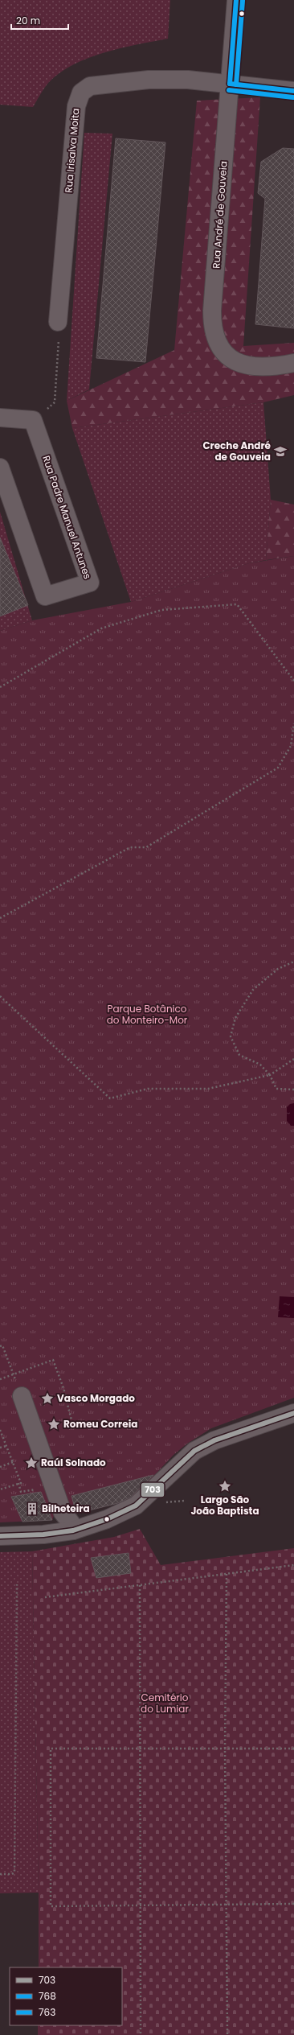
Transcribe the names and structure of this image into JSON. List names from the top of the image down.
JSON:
{
  "streets": {
    "street": ["Rua Irisalva Moita", "Rua André de Gouveia", "Rua Padre Manuel Antunes"]
  },
  "crossings": [
    ["Rua Irisalva Moita", "Rua André de Gouveia"]
  ],
  "parks": ["Parque Botânico do Monteiro-Mor", "Cemitério do Lumiar"],
  "places": {
    "school or university": ["Creche André de Gouveia"],
    "place": [
      "Vasco Morgado",
      "Romeu Correia",
      "Raúl Solnado",
      "Largo São João Baptista"
    ],
    "building": ["Bilheteira"]
  },
  "lines": ["transit line 768", "transit line 763", "transit line 703"],
  "legend": ["703", "768", "763"],
  "scale_bar": "20 m"
}
